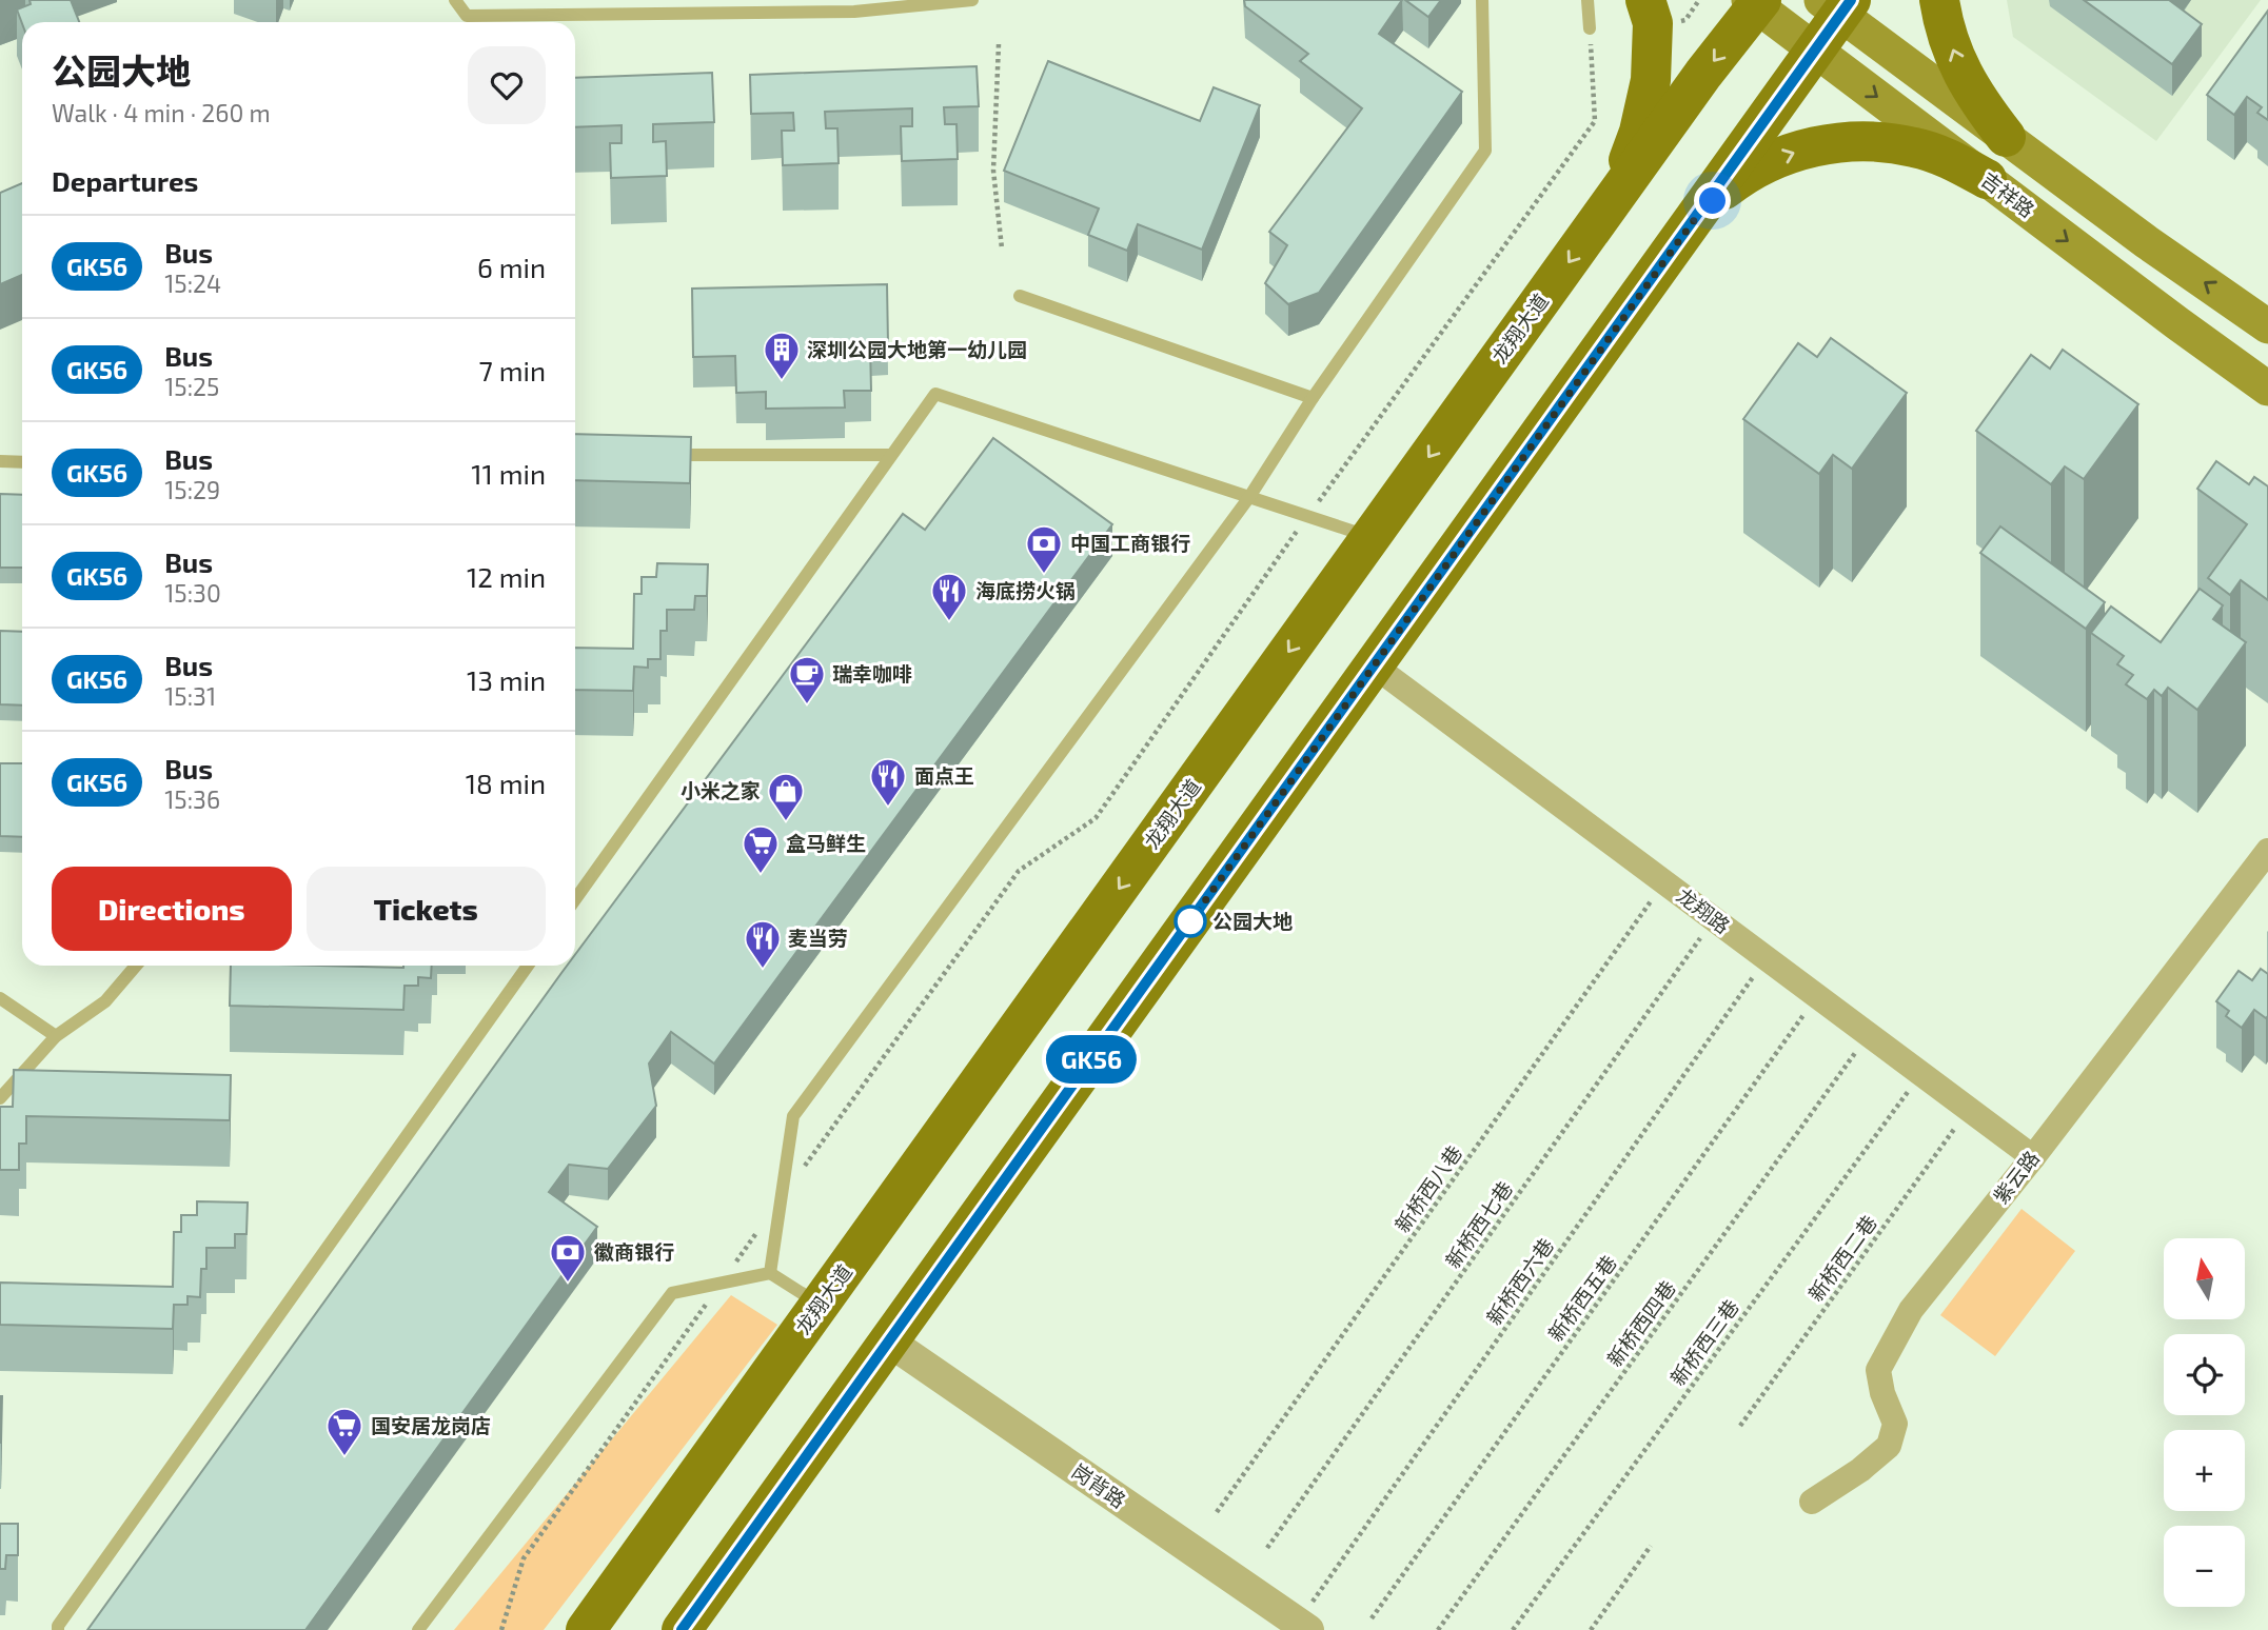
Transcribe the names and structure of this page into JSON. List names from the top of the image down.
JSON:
{
  "streets": {
    "main road": ["吉祥路", "龙翔大道"],
    "street": ["龙翔路", "紫云路", "岗背路"],
    "path": [
      "新桥西八巷",
      "新桥西七巷",
      "新桥西二巷",
      "新桥西六巷",
      "新桥西五巷",
      "新桥西四巷",
      "新桥西三巷"
    ]
  },
  "crossings": [
    ["吉祥路", "龙翔大道"],
    ["龙翔路", "紫云路"],
    ["龙翔路", "新桥西八巷"],
    ["龙翔路", "新桥西七巷"],
    ["龙翔路", "新桥西二巷"],
    ["龙翔路", "新桥西六巷"],
    ["龙翔路", "新桥西五巷"],
    ["龙翔路", "新桥西四巷"],
    ["龙翔路", "新桥西三巷"],
    ["新桥西六巷", "岗背路"]
  ],
  "places": {
    "building": ["深圳公园大地第一幼儿园"],
    "bank": ["中国工商银行", "徽商银行"],
    "restaurant": ["海底捞火锅", "面点王", "麦当劳"],
    "cafe": ["瑞幸咖啡"],
    "shop": ["小米之家"],
    "supermarket": ["盒马鲜生", "国安居龙岗店"],
    "other": ["公园大地"]
  },
  "lines": ["bus line GK56"],
  "north": "top",
  "page": {
    "on_map": "GK56",
    "heading": [
      ["公园大地", "Walk · 4 min · 260 m"],
      "Departures"
    ],
    "list": [
      {
        "mark": "GK56",
        "name": "Bus",
        "note": "15:24",
        "value": "6 min"
      },
      {
        "mark": "GK56",
        "name": "Bus",
        "note": "15:25",
        "value": "7 min"
      },
      {
        "mark": "GK56",
        "name": "Bus",
        "note": "15:29",
        "value": "11 min"
      },
      {
        "mark": "GK56",
        "name": "Bus",
        "note": "15:30",
        "value": "12 min"
      },
      {
        "mark": "GK56",
        "name": "Bus",
        "note": "15:31",
        "value": "13 min"
      },
      {
        "mark": "GK56",
        "name": "Bus",
        "note": "15:36",
        "value": "18 min"
      }
    ],
    "buttons": ["Directions", "Tickets"],
    "map_buttons": ["+", "−"]
  }
}
